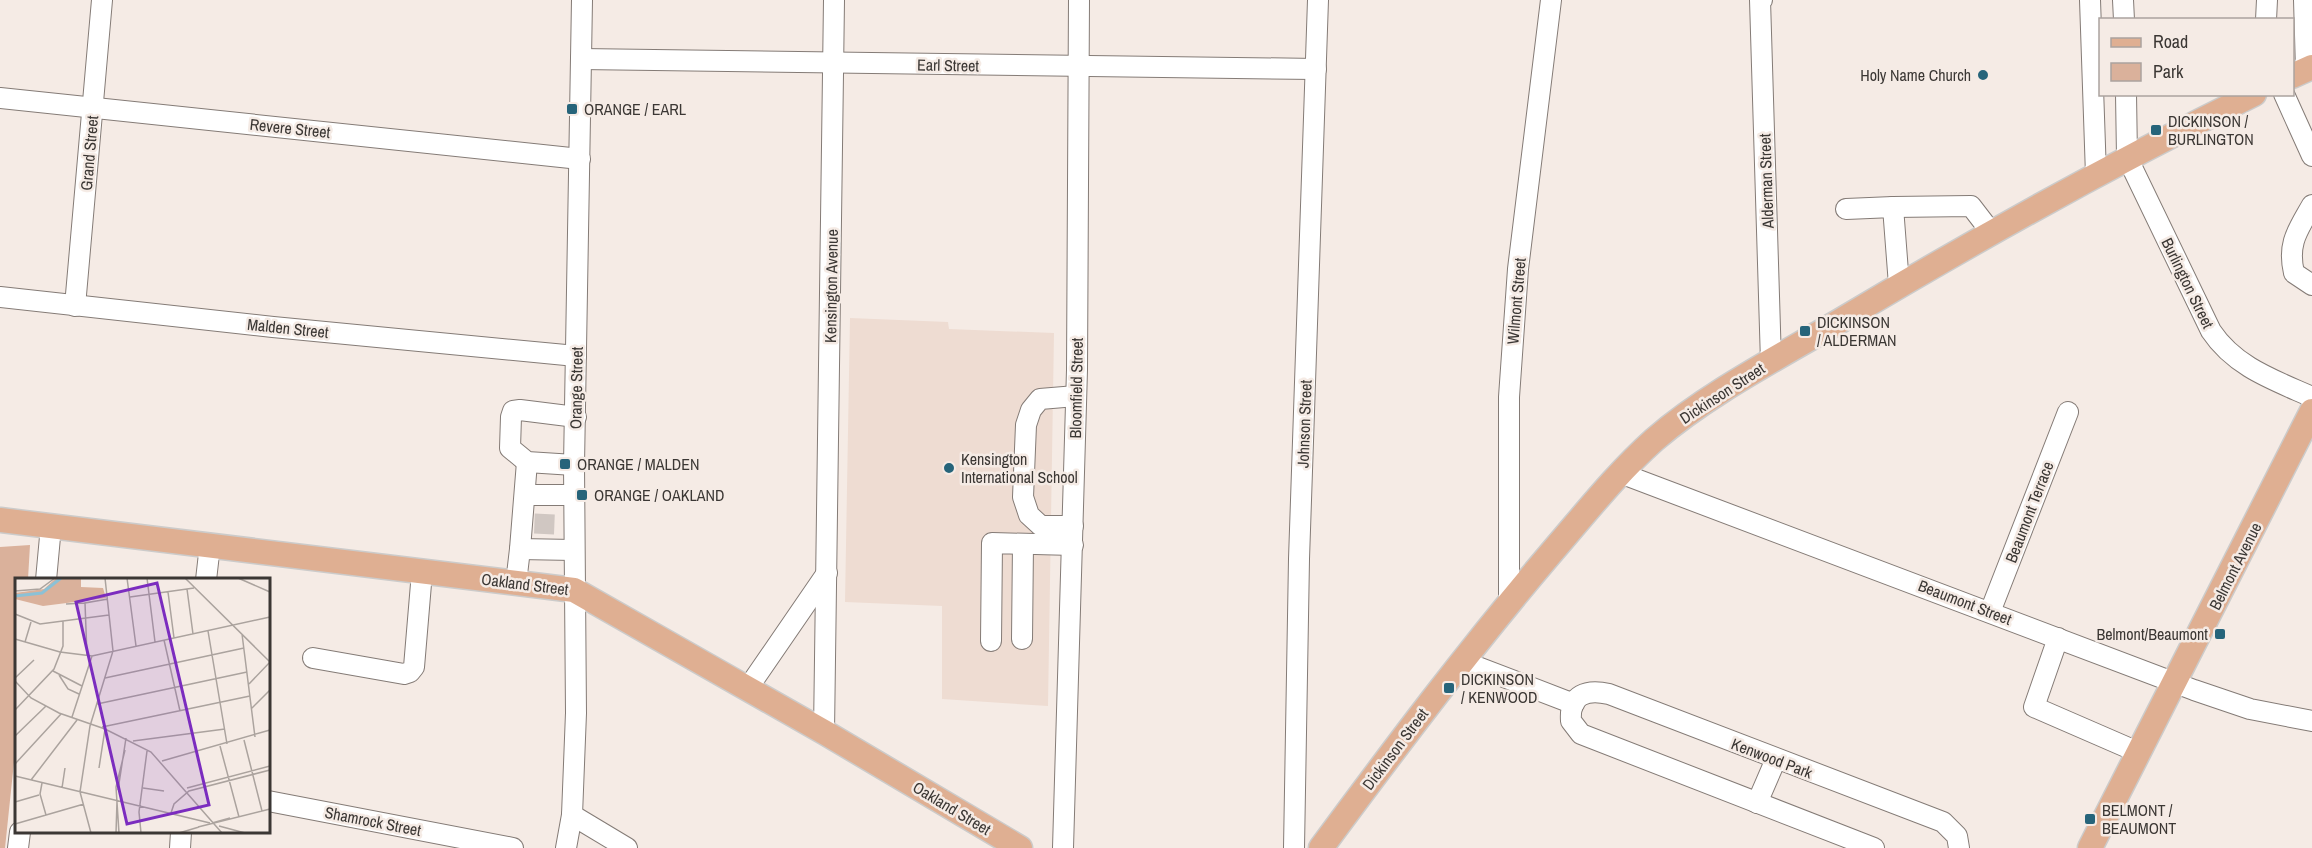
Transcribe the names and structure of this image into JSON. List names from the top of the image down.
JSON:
{
  "streets": {
    "main road": ["Dickinson Street", "Belmont Avenue", "Oakland Street"],
    "street": [
      "Earl Street",
      "Revere Street",
      "Grand Street",
      "Alderman Street",
      "Burlington Street",
      "Kensington Avenue",
      "Wilmont Street",
      "Malden Street",
      "Orange Street",
      "Bloomfield Street",
      "Johnson Street",
      "Beaumont Terrace",
      "Beaumont Street",
      "Kenwood Park",
      "Shamrock Street"
    ]
  },
  "crossings": [
    ["Earl Street", "Kensington Avenue"],
    ["Earl Street", "Orange Street"],
    ["Earl Street", "Bloomfield Street"],
    ["Earl Street", "Johnson Street"],
    ["Revere Street", "Grand Street"],
    ["Revere Street", "Orange Street"],
    ["Grand Street", "Malden Street"],
    ["Alderman Street", "Dickinson Street"],
    ["Burlington Street", "Dickinson Street"],
    ["Kensington Avenue", "Oakland Street"],
    ["Wilmont Street", "Dickinson Street"],
    ["Malden Street", "Orange Street"],
    ["Orange Street", "Oakland Street"],
    ["Dickinson Street", "Beaumont Street"],
    ["Beaumont Terrace", "Beaumont Street"],
    ["Belmont Avenue", "Beaumont Street"]
  ],
  "places": {
    "other": ["Holy Name Church", "Kensington International School"],
    "transit": [
      "ORANGE / EARL",
      "DICKINSON / BURLINGTON",
      "DICKINSON / ALDERMAN",
      "ORANGE / MALDEN",
      "ORANGE / OAKLAND",
      "Belmont/Beaumont",
      "DICKINSON / KENWOOD",
      "BELMONT / BEAUMONT"
    ]
  },
  "legend": ["Road", "Park"]
}
